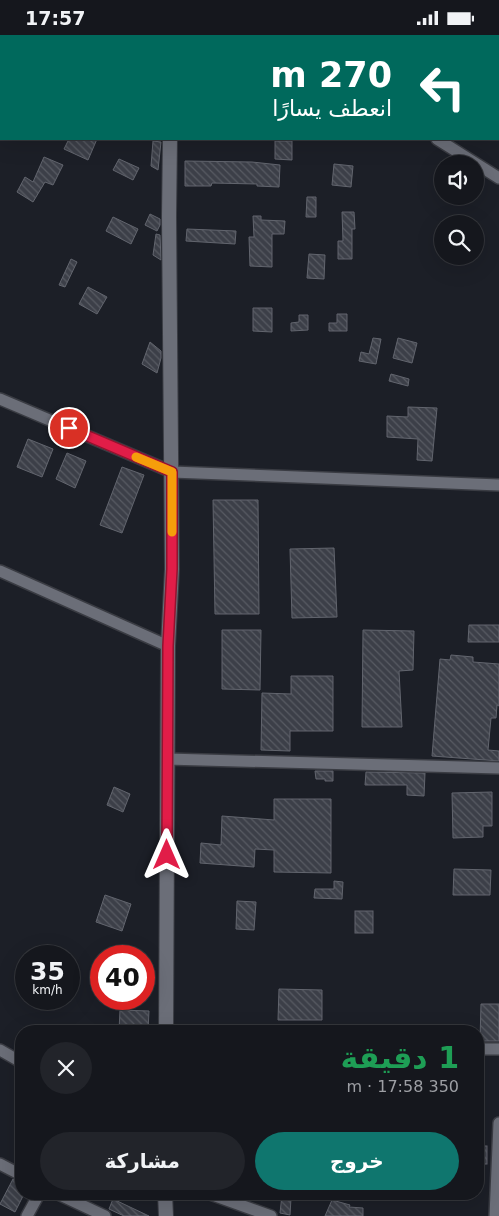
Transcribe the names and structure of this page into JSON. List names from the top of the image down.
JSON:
{
  "page": {
    "status": "17:57",
    "turn": ["270 m", "انعطف يسارًا"],
    "speed": "35 km/h",
    "limit": "40",
    "heading": ["1 دقيقة", "350 m · 17:58"],
    "buttons": ["خروج", "مشاركة"]
  }
}
